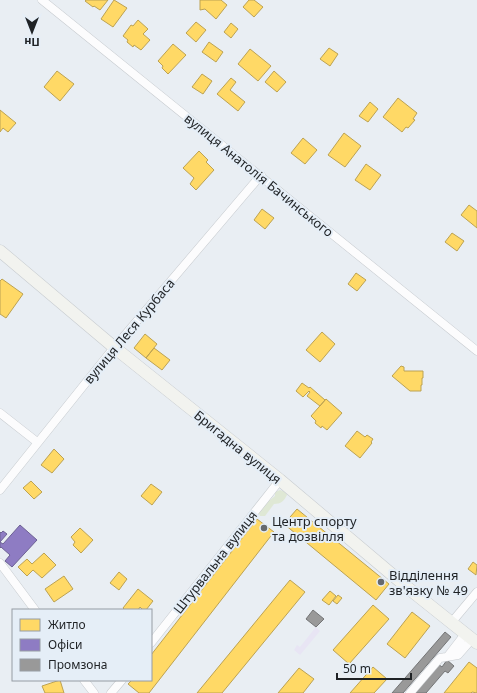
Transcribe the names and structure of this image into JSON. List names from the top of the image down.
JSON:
{
  "streets": {
    "street": [
      "вулиця Анатолія Бачинського",
      "вулиця Леся Курбаса",
      "Бригадна вулиця",
      "Штурвальна вулиця"
    ]
  },
  "crossings": [
    ["вулиця Анатолія Бачинського", "вулиця Леся Курбаса"],
    ["вулиця Леся Курбаса", "Бригадна вулиця"],
    ["Бригадна вулиця", "Штурвальна вулиця"]
  ],
  "places": ["Центр спорту та дозвілля", "Відділення зв'язку № 49"],
  "legend": ["Житло", "Офіси", "Промзона"],
  "scale_bar": "50 m",
  "north": "bottom"
}
